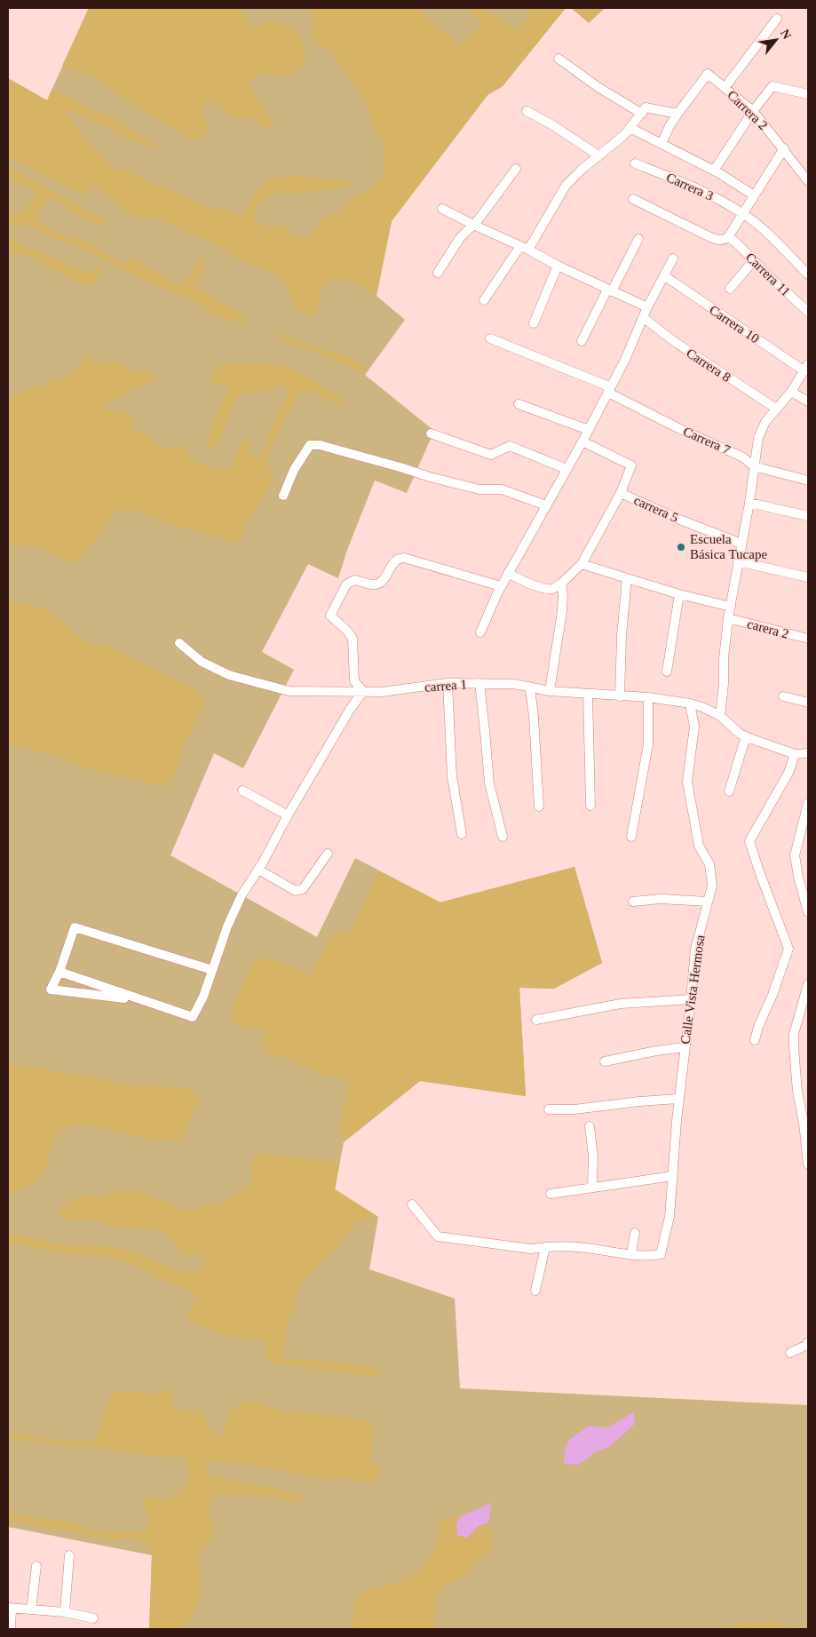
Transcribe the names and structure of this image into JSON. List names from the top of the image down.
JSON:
{
  "streets": {
    "street": [
      "Carrera 2",
      "Carrera 3",
      "Carrera 11",
      "Carrera 10",
      "Carrera 8",
      "Carrera 7",
      "carrera 5",
      "carera 2",
      "carrea 1",
      "Calle Vista Hermosa"
    ]
  },
  "crossings": [
    ["carrea 1", "Calle Vista Hermosa"]
  ],
  "places": ["Escuela Básica Tucape"],
  "north": "top right"
}
